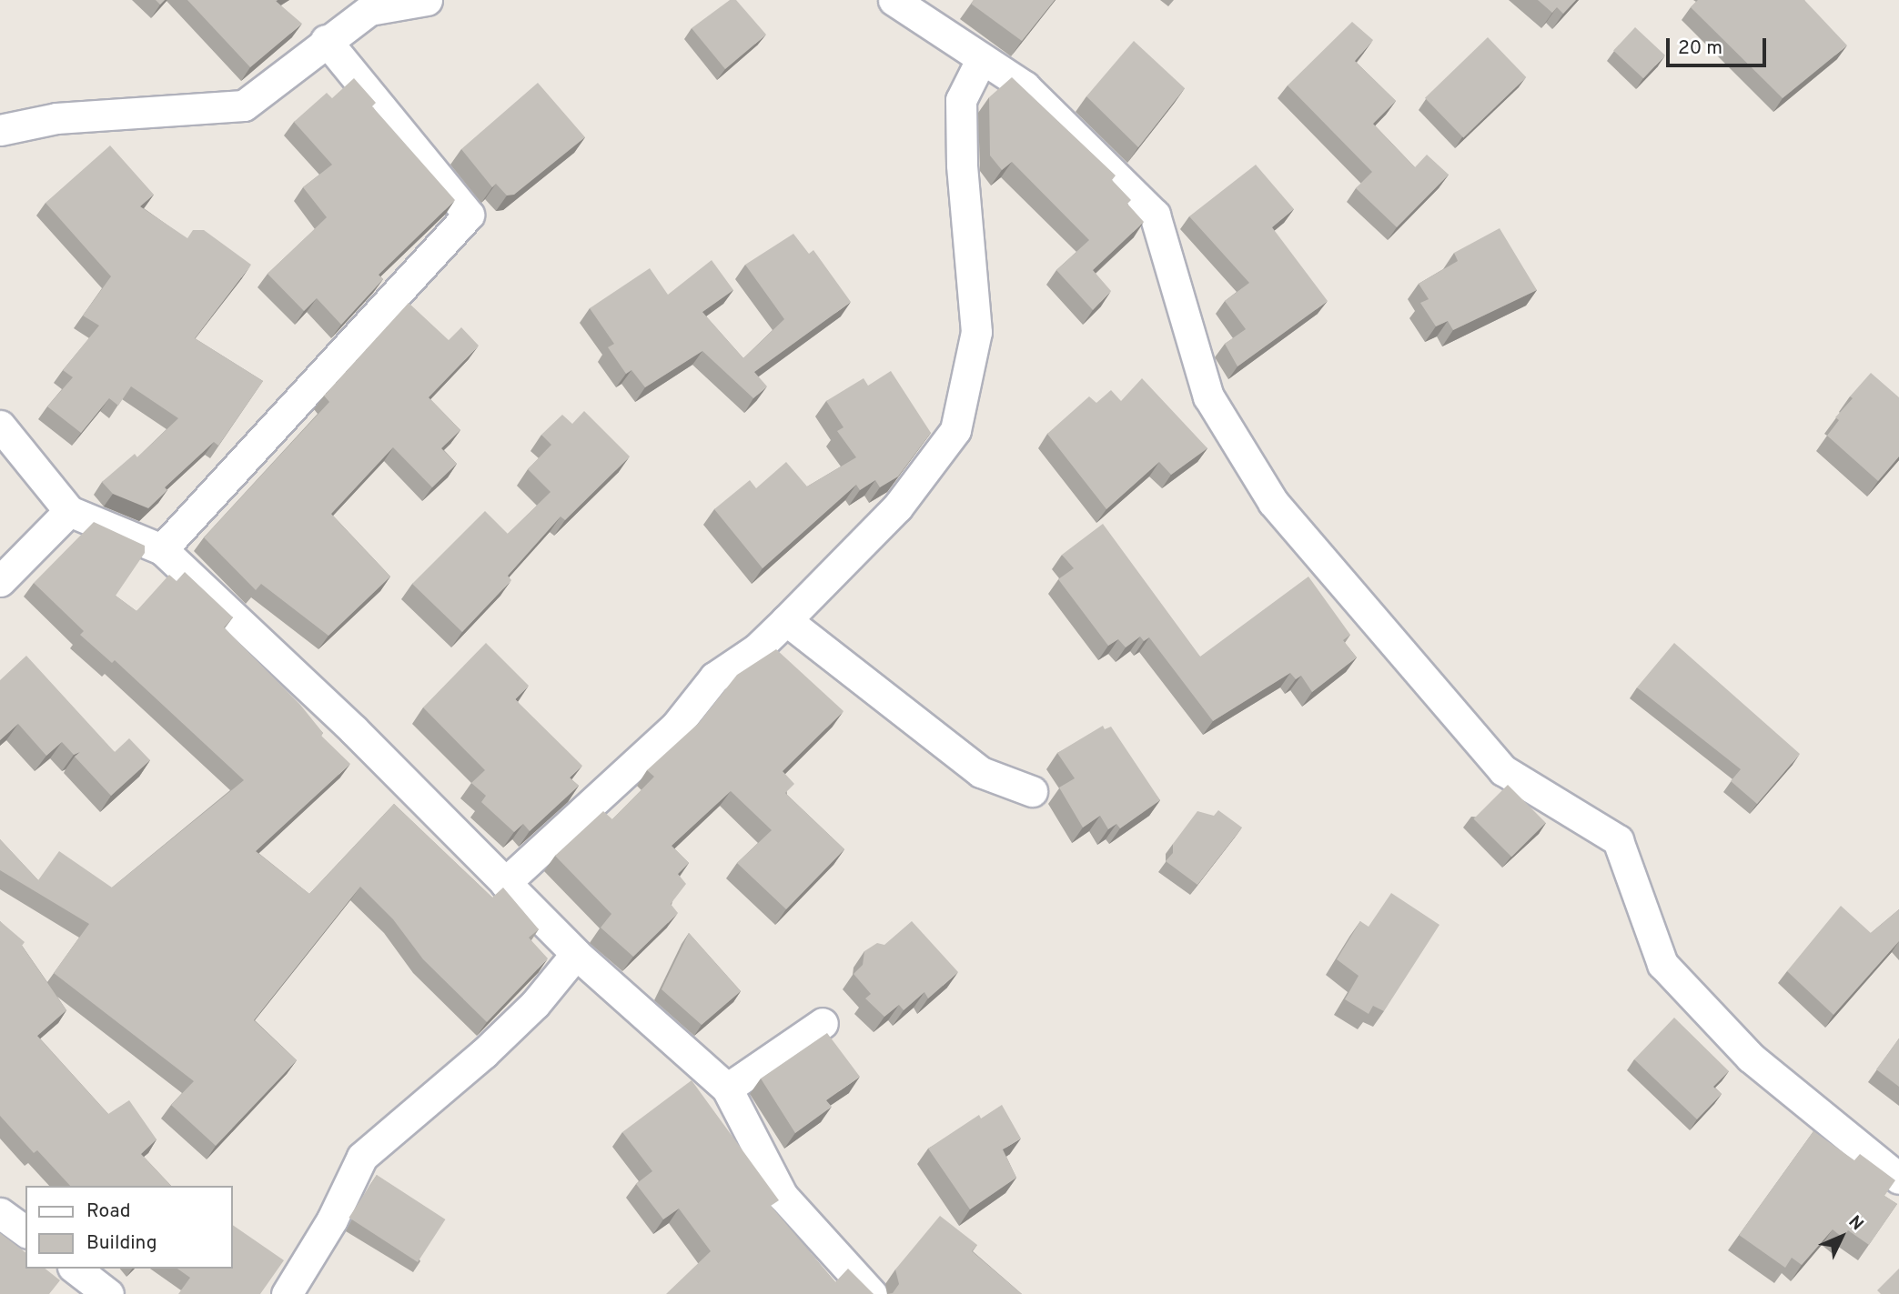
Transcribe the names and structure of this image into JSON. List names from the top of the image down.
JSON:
{
  "legend": ["Road", "Building"],
  "scale_bar": "20 m",
  "north": "top right"
}
